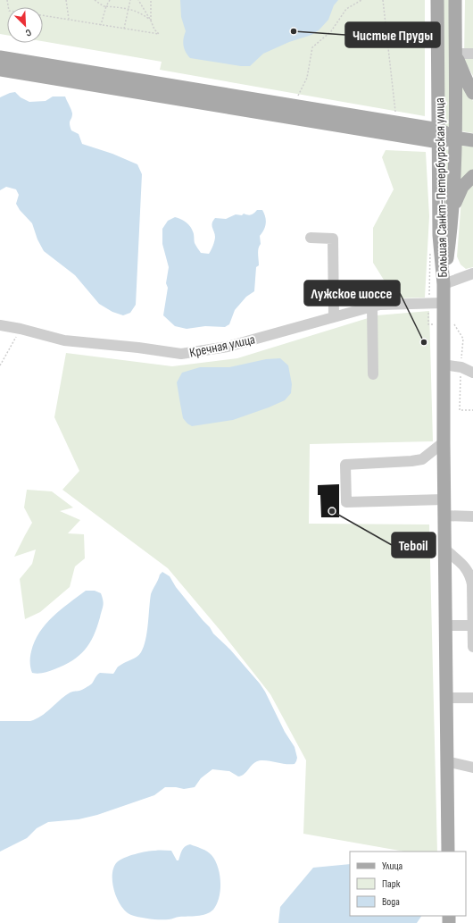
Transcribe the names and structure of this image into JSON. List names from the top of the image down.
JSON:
{
  "streets": {
    "main road": ["Большая Санкт-Петербургская улица"],
    "street": ["Кречная улица"]
  },
  "places": ["Чистые Пруды", "Лужское шоссе", "Teboil"],
  "legend": ["Улица", "Парк", "Вода"],
  "north": "bottom right"
}
